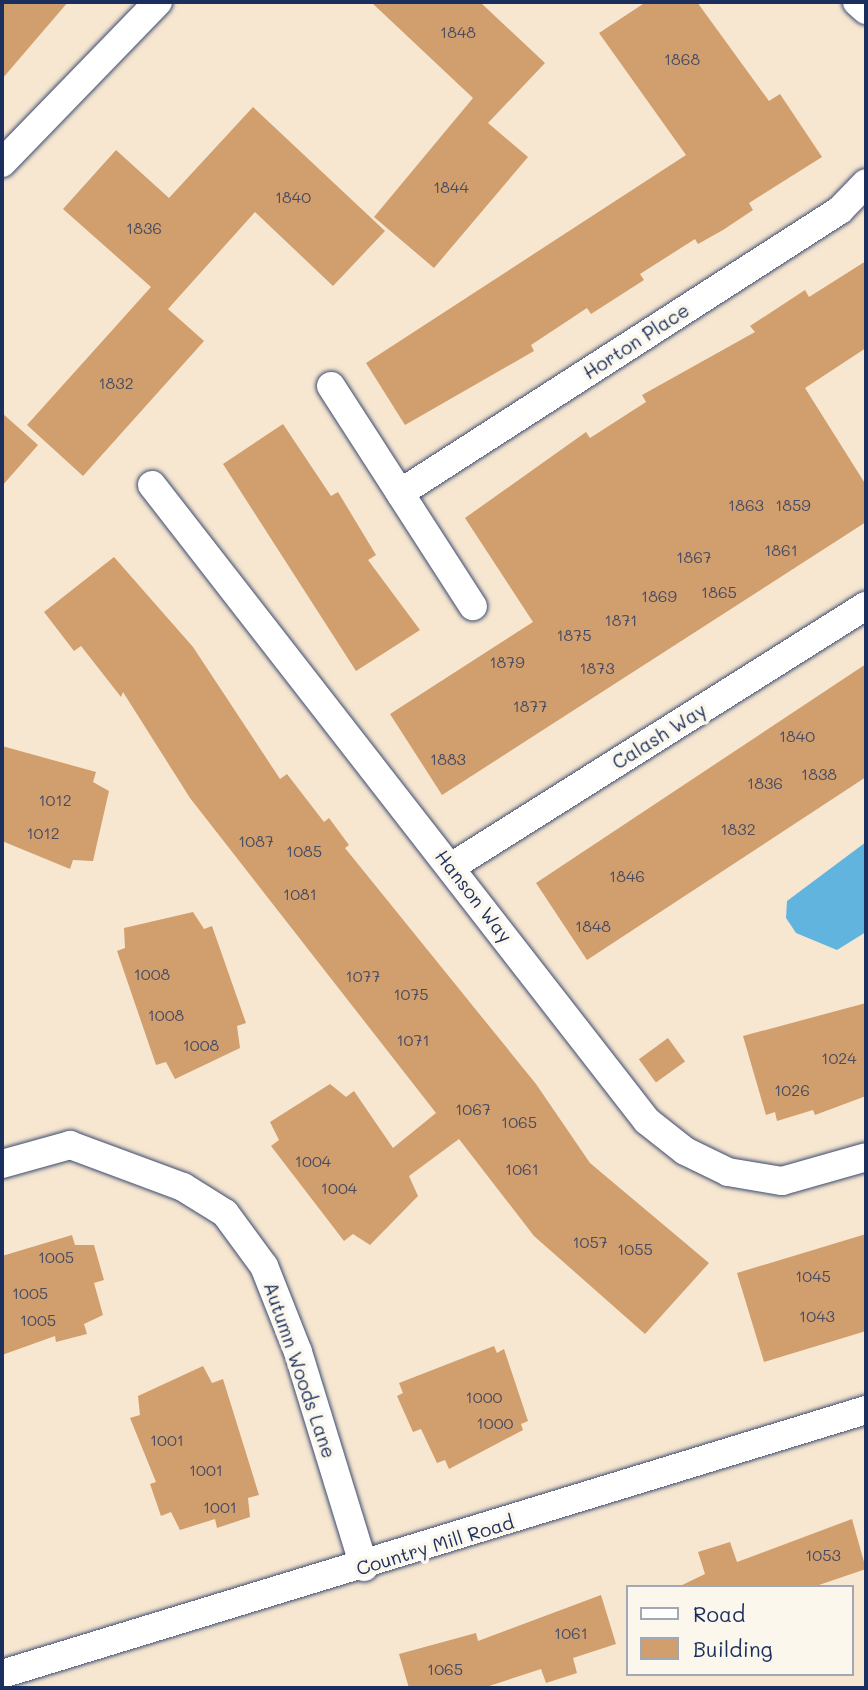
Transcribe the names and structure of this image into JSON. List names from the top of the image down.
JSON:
{
  "streets": {
    "street": [
      "Horton Place",
      "Calash Way",
      "Hanson Way",
      "Autumn Woods Lane",
      "Country Mill Road"
    ]
  },
  "crossings": [
    ["Calash Way", "Hanson Way"],
    ["Autumn Woods Lane", "Country Mill Road"]
  ],
  "house_numbers": [
    "1848",
    "1868",
    "1844",
    "1840",
    "1836",
    "1832",
    "1863",
    "1859",
    "1861",
    "1867",
    "1865",
    "1869",
    "1871",
    "1875",
    "1879",
    "1873",
    "1877",
    "1840",
    "1883",
    "1838",
    "1836",
    "1012",
    "1832",
    "1012",
    "1087",
    "1085",
    "1846",
    "1081",
    "1848",
    "1008",
    "1077",
    "1075",
    "1008",
    "1071",
    "1008",
    "1024",
    "1026",
    "1067",
    "1065",
    "1004",
    "1061",
    "1004",
    "1057",
    "1055",
    "1005",
    "1045",
    "1005",
    "1043",
    "1005",
    "1000",
    "1000",
    "1001",
    "1001",
    "1001",
    "1053",
    "1061",
    "1065"
  ],
  "legend": ["Road", "Building"]
}
